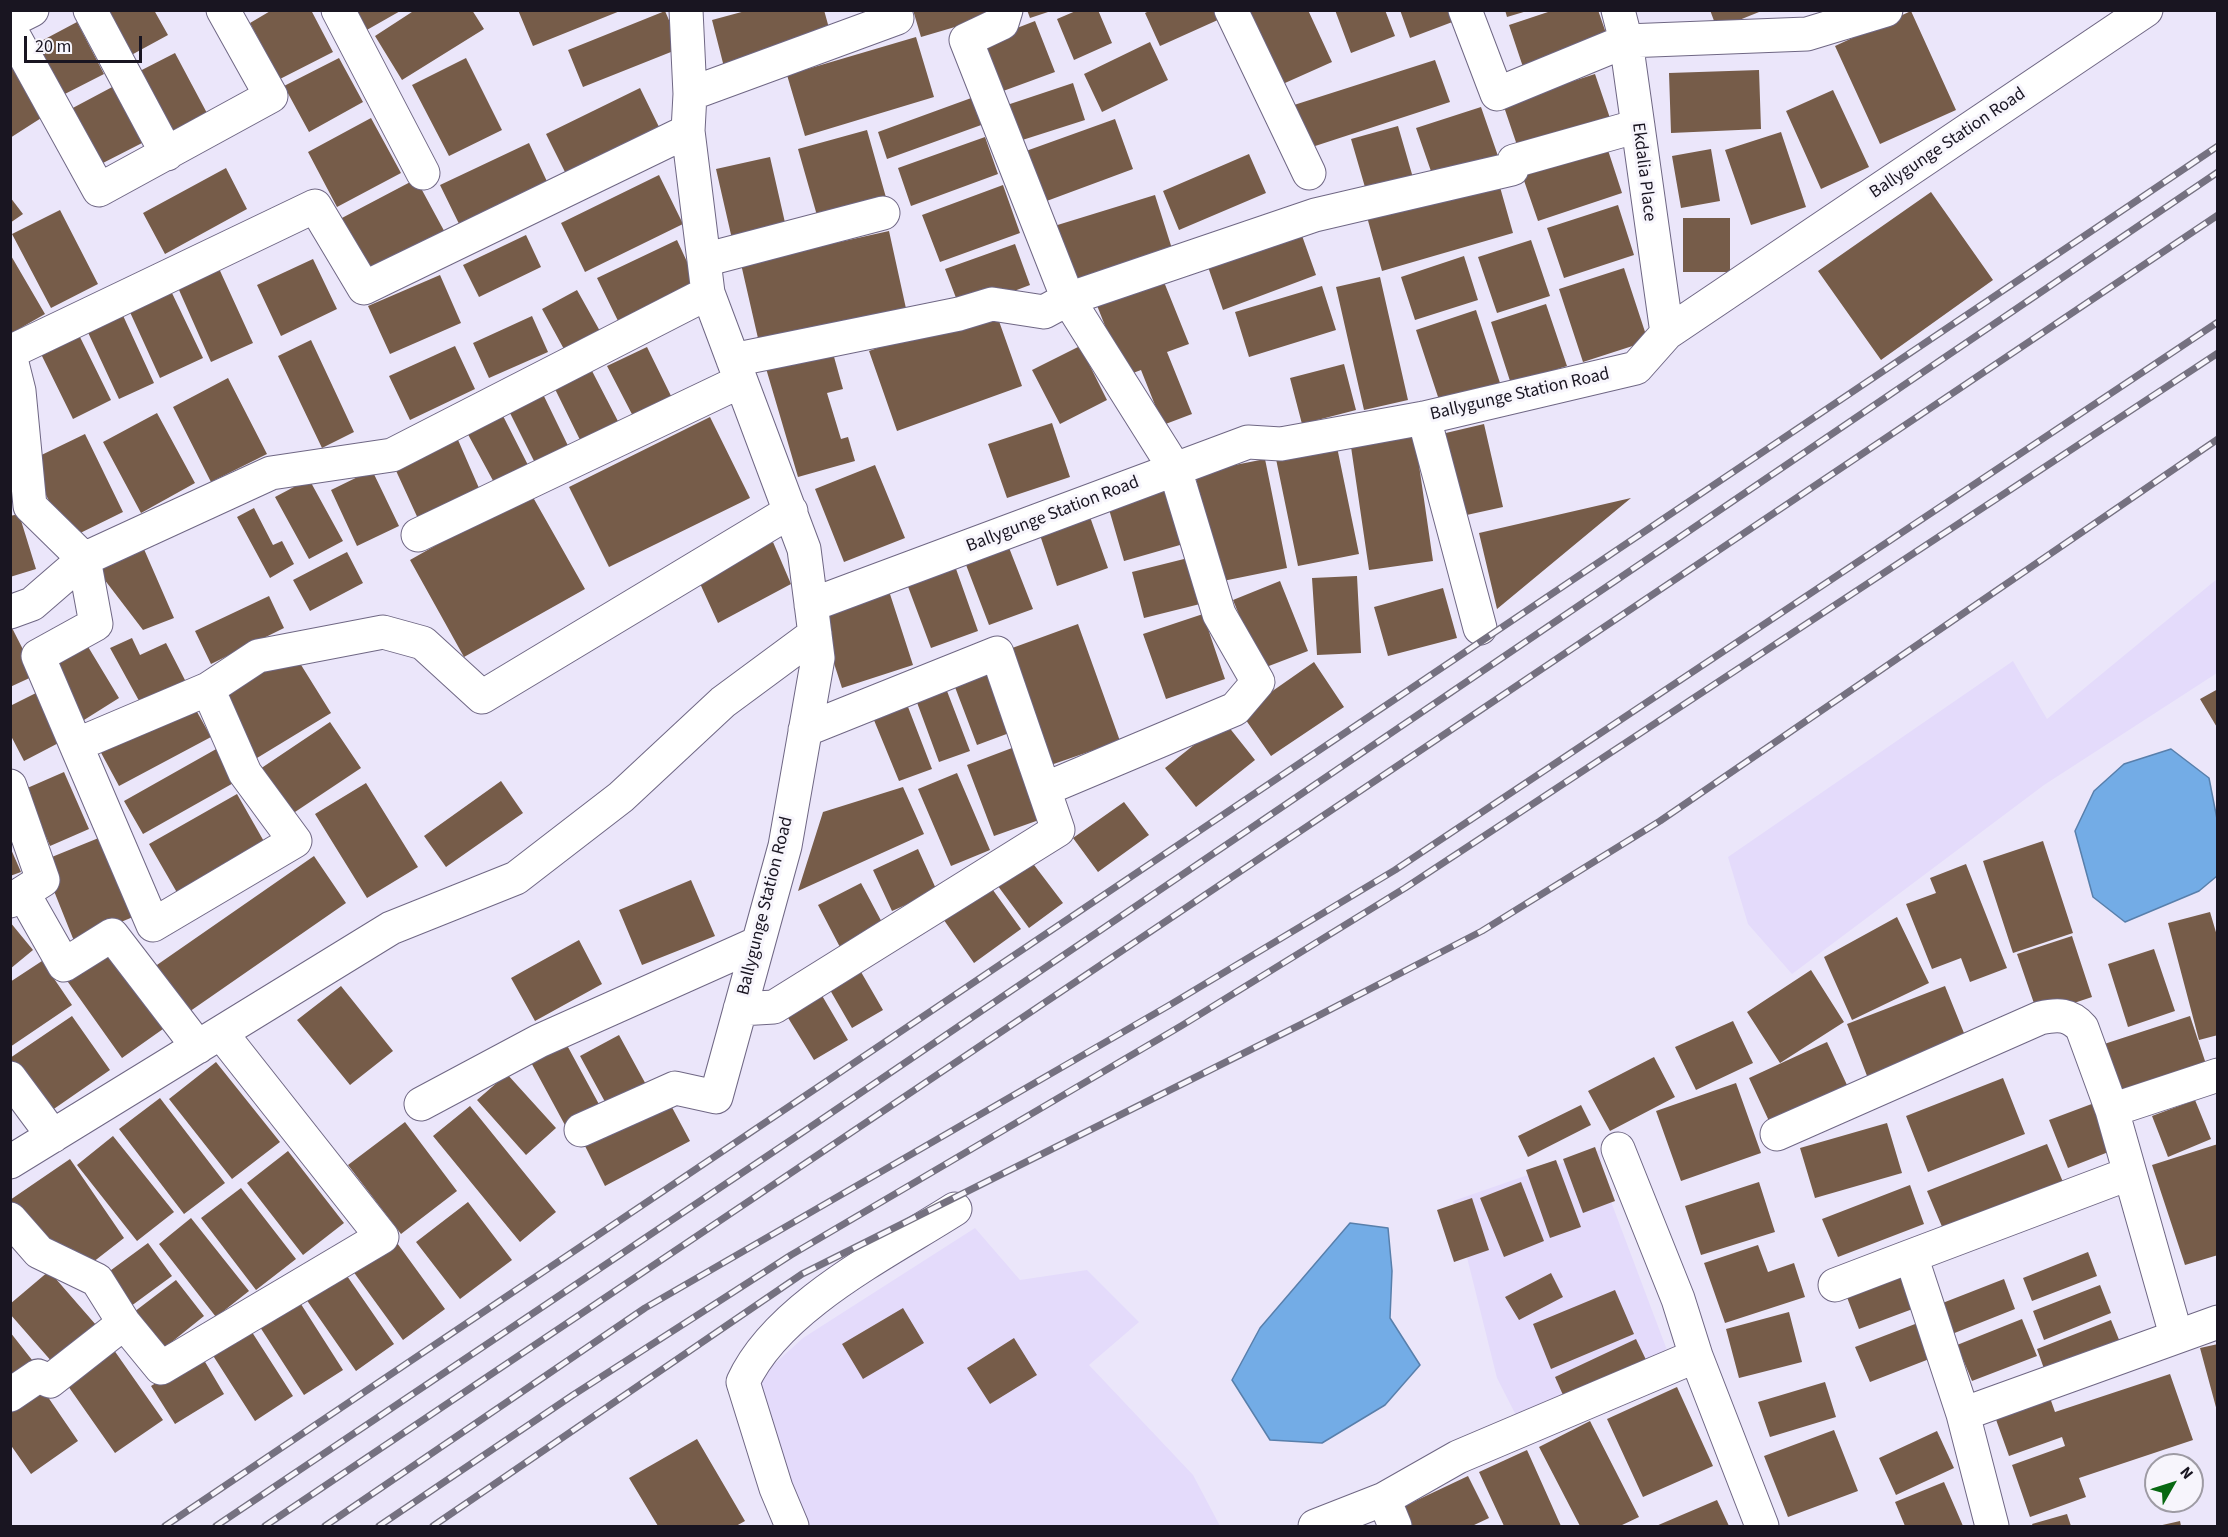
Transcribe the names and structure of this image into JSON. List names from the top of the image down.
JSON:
{
  "streets": {
    "street": ["Ballygunge Station Road", "Ekdalia Place"]
  },
  "crossings": [
    ["Ballygunge Station Road", "Ekdalia Place"]
  ],
  "scale_bar": "20 m",
  "north": "top right"
}
